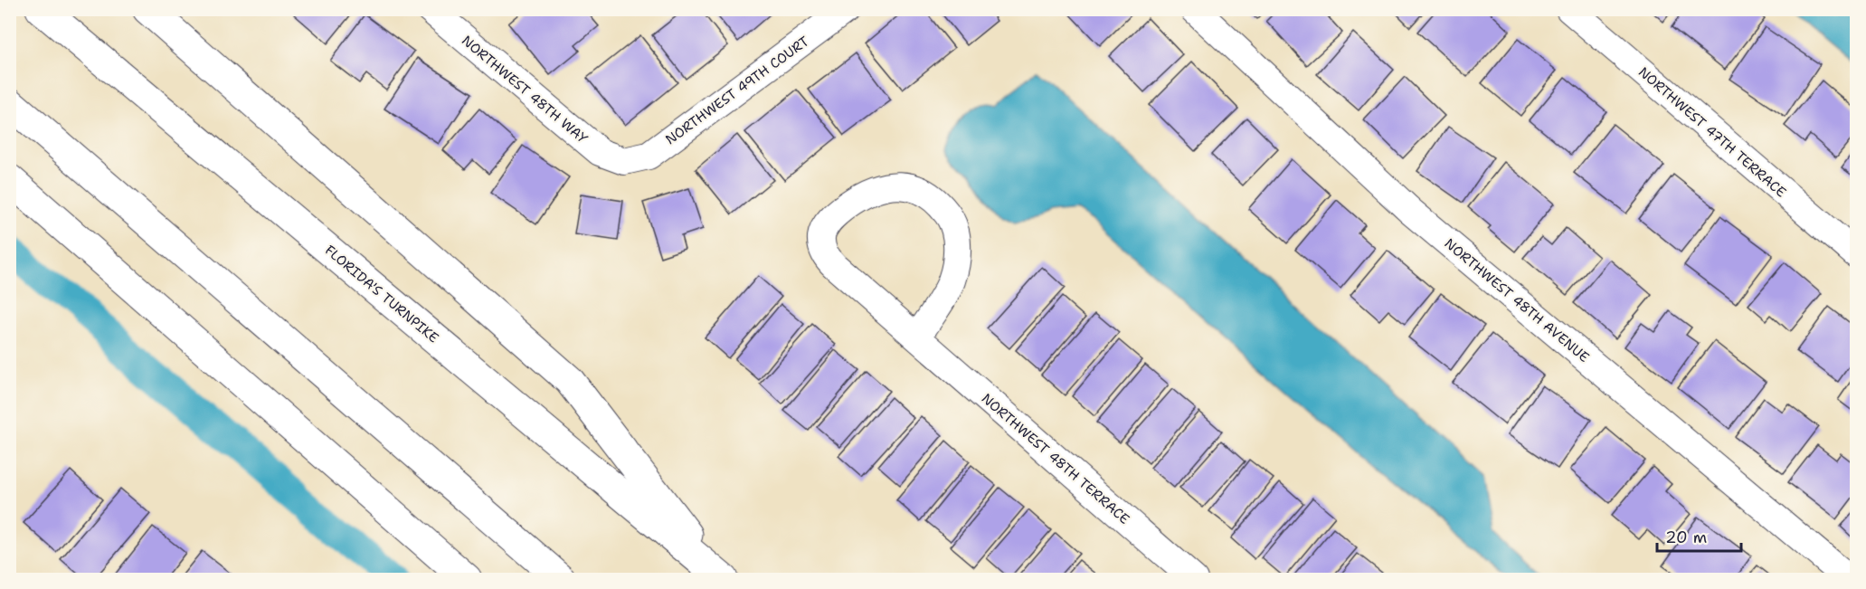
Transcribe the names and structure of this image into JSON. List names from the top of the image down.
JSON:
{
  "streets": {
    "highway": ["FLORIDA'S TURNPIKE"],
    "street": [
      "NORTHWEST 48TH WAY",
      "NORTHWEST 49TH COURT",
      "NORTHWEST 47TH TERRACE",
      "NORTHWEST 48TH AVENUE",
      "NORTHWEST 48TH TERRACE"
    ]
  },
  "crossings": [
    ["NORTHWEST 48TH WAY", "NORTHWEST 49TH COURT"]
  ],
  "scale_bar": "20 m"
}
